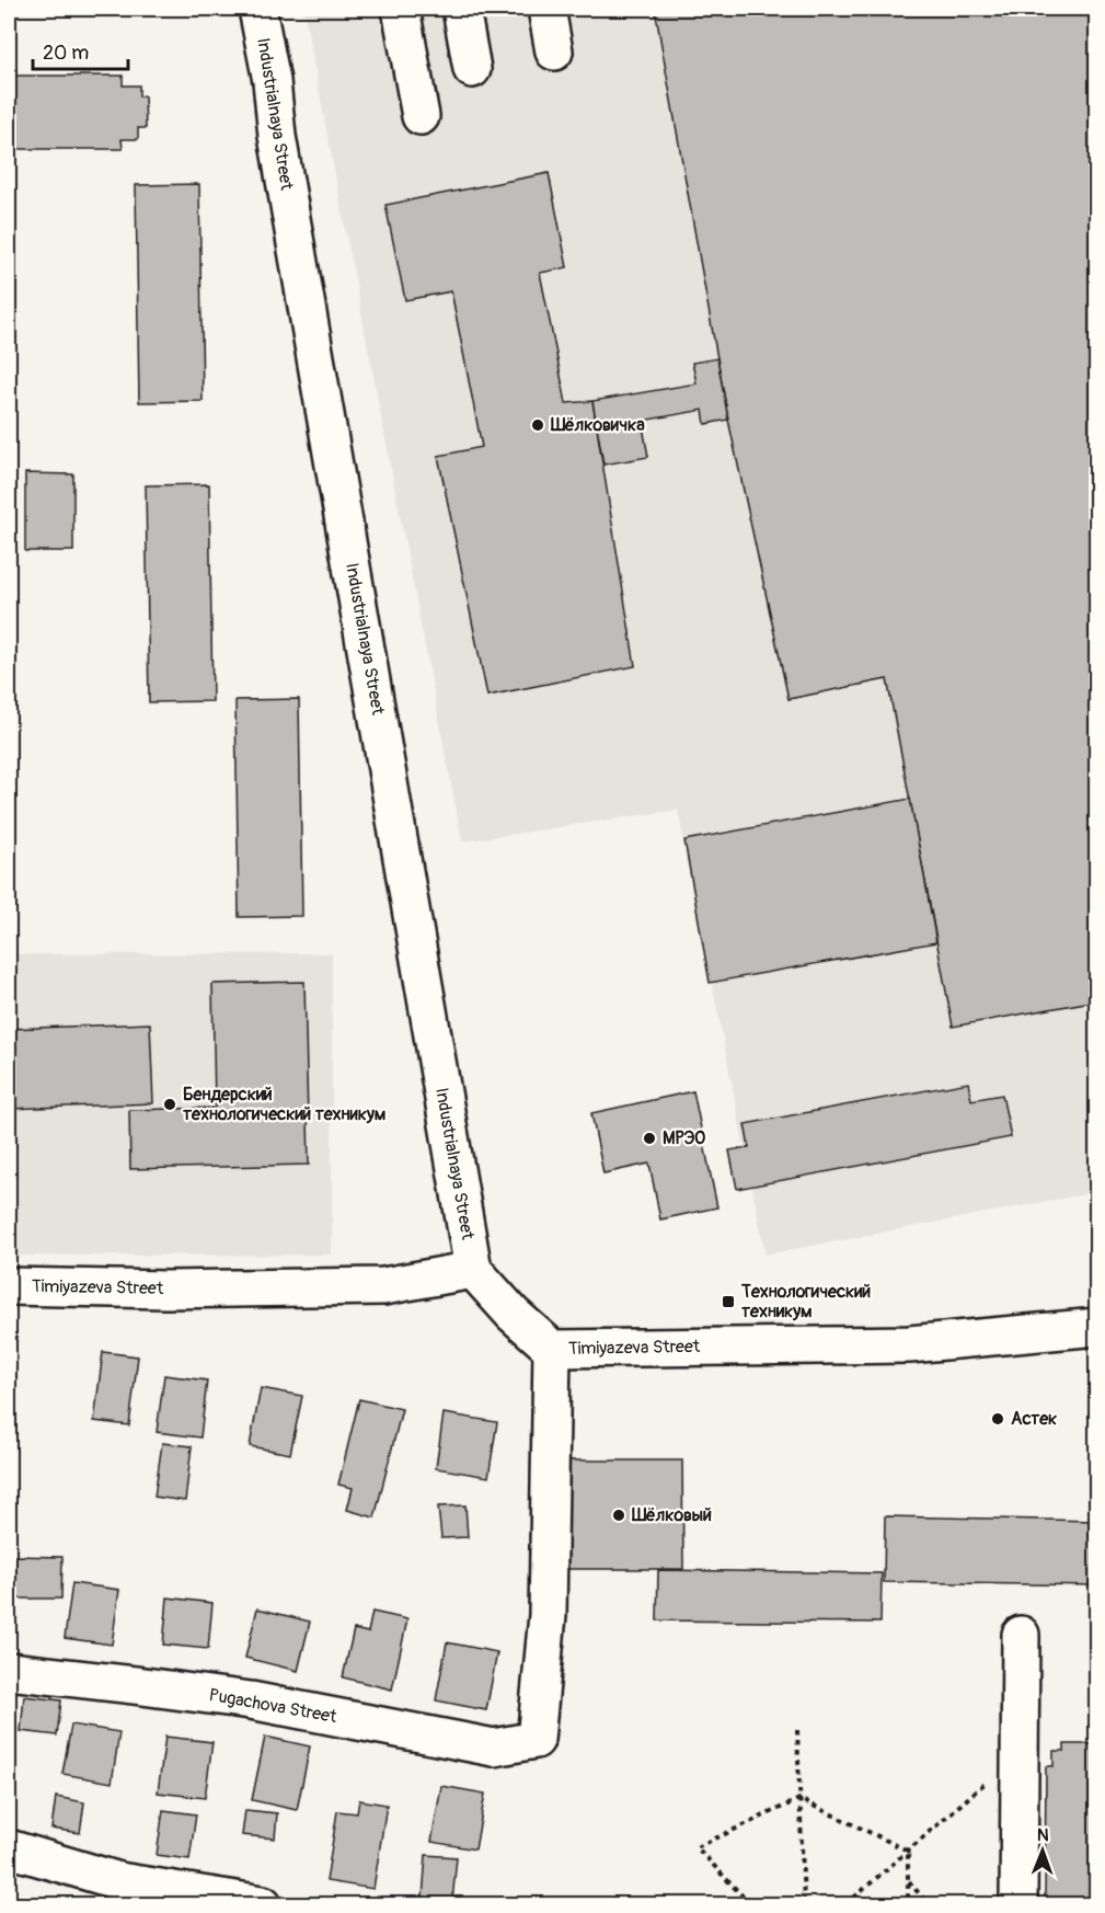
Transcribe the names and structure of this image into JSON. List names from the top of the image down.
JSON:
{
  "streets": {
    "street": ["Industrialnaya Street", "Timiyazeva Street", "Pugachova Street"]
  },
  "crossings": [
    ["Industrialnaya Street", "Timiyazeva Street"],
    ["Timiyazeva Street", "Pugachova Street"]
  ],
  "places": {
    "other": [
      "Шёлковичка",
      "Бендерский технологический техникум",
      "МРЭО",
      "Астек",
      "Шёлковый"
    ],
    "transit": ["Технологический техникум"]
  },
  "scale_bar": "20 m",
  "north": "top"
}
